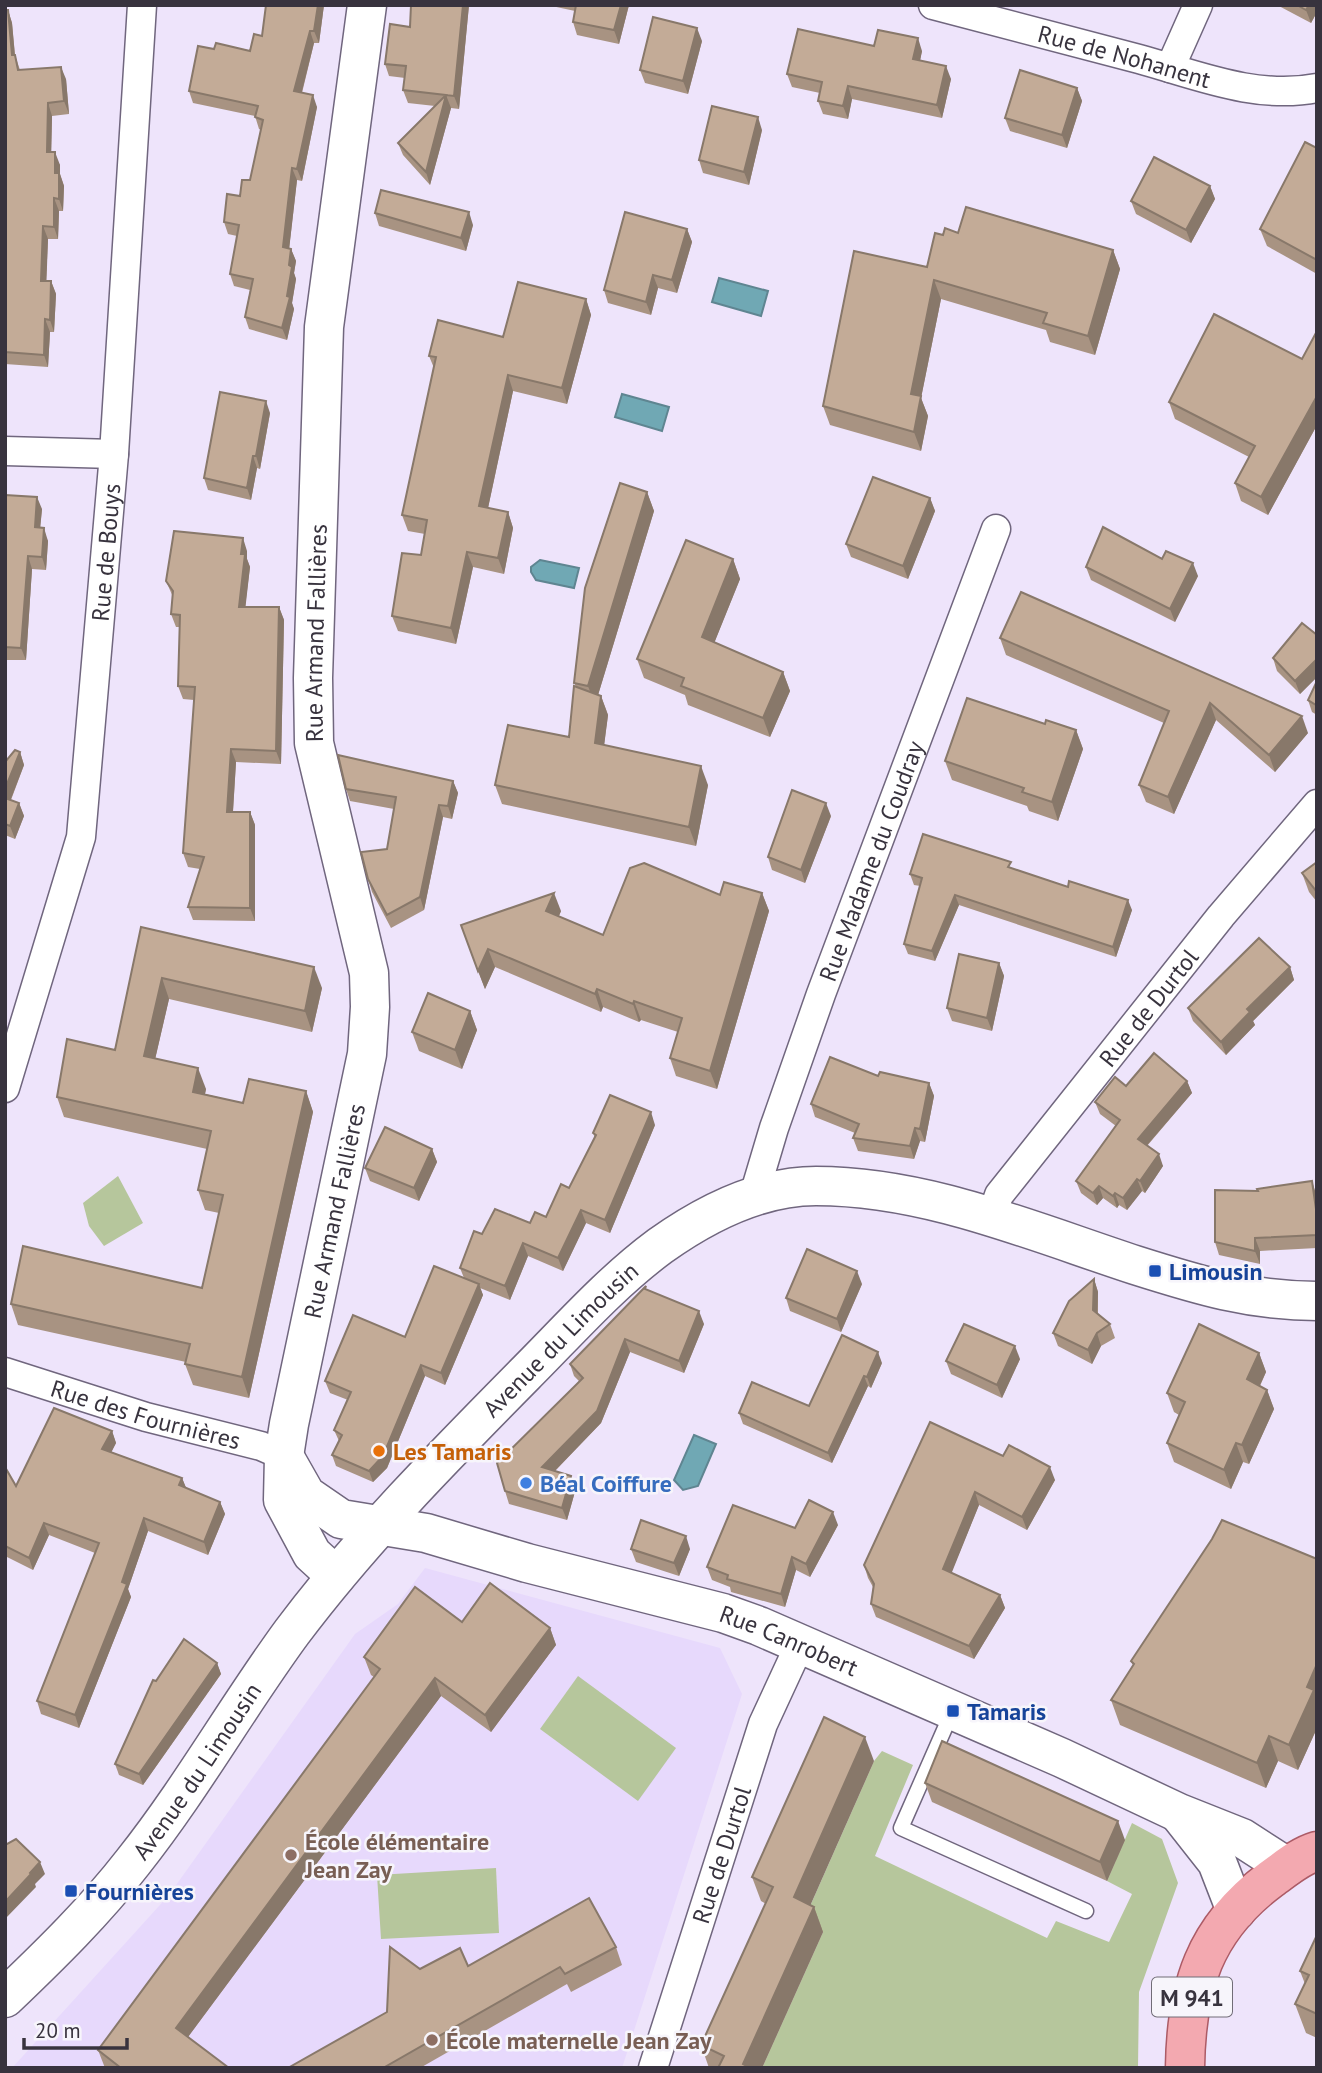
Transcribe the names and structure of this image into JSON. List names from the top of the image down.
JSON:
{
  "streets": {
    "main road": ["M 941"],
    "street": [
      "Rue de Nohanent",
      "Rue de Bouys",
      "Rue Armand Fallières",
      "Rue Madame du Coudray",
      "Rue de Durtol",
      "Avenue du Limousin",
      "Rue des Fournières",
      "Rue Canrobert"
    ]
  },
  "crossings": [
    ["Rue Armand Fallières", "Avenue du Limousin"],
    ["Rue Armand Fallières", "Rue des Fournières"],
    ["Rue Madame du Coudray", "Avenue du Limousin"],
    ["Rue de Durtol", "Avenue du Limousin"],
    ["Rue de Durtol", "Rue Canrobert"],
    ["Avenue du Limousin", "Rue Canrobert"],
    ["Rue Canrobert", "M 941"]
  ],
  "places": {
    "transit": ["Limousin", "Tamaris", "Fournières"],
    "other": [
      "Les Tamaris",
      "Béal Coiffure",
      "École élémentaire Jean Zay",
      "École maternelle Jean Zay"
    ]
  },
  "scale_bar": "20 m"
}
